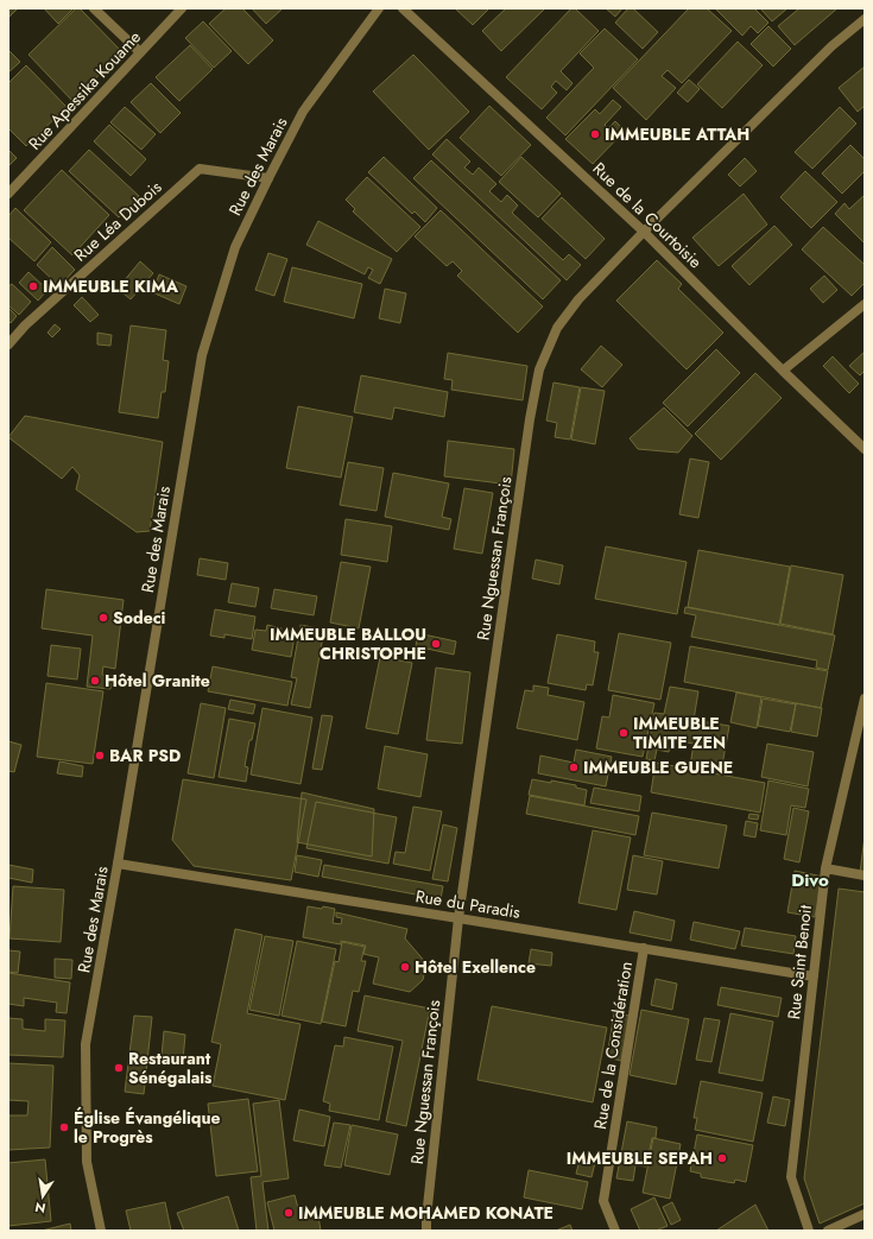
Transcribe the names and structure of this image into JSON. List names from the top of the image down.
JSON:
{
  "streets": {
    "street": [
      "Rue Apessika Kouame",
      "Rue des Marais",
      "Rue de la Courtoisie",
      "Rue Léa Dubois",
      "Rue Nguessan François",
      "Rue du Paradis",
      "Rue Saint Benoit",
      "Rue de la Considération"
    ]
  },
  "crossings": [
    ["Rue des Marais", "Rue Léa Dubois"],
    ["Rue des Marais", "Rue du Paradis"],
    ["Rue de la Courtoisie", "Rue Nguessan François"],
    ["Rue Nguessan François", "Rue du Paradis"],
    ["Rue du Paradis", "Rue Saint Benoit"],
    ["Rue du Paradis", "Rue de la Considération"]
  ],
  "districts": ["Divo"],
  "places": [
    "IMMEUBLE ATTAH",
    "IMMEUBLE KIMA",
    "Sodeci",
    "IMMEUBLE BALLOU CHRISTOPHE",
    "Hôtel Granite",
    "IMMEUBLE TIMITE ZEN",
    "BAR PSD",
    "IMMEUBLE GUENE",
    "Hôtel Exellence",
    "Restaurant Sénégalais",
    "Église Évangélique le Progrès",
    "IMMEUBLE SEPAH",
    "IMMEUBLE MOHAMED KONATE"
  ],
  "north": "bottom"
}
